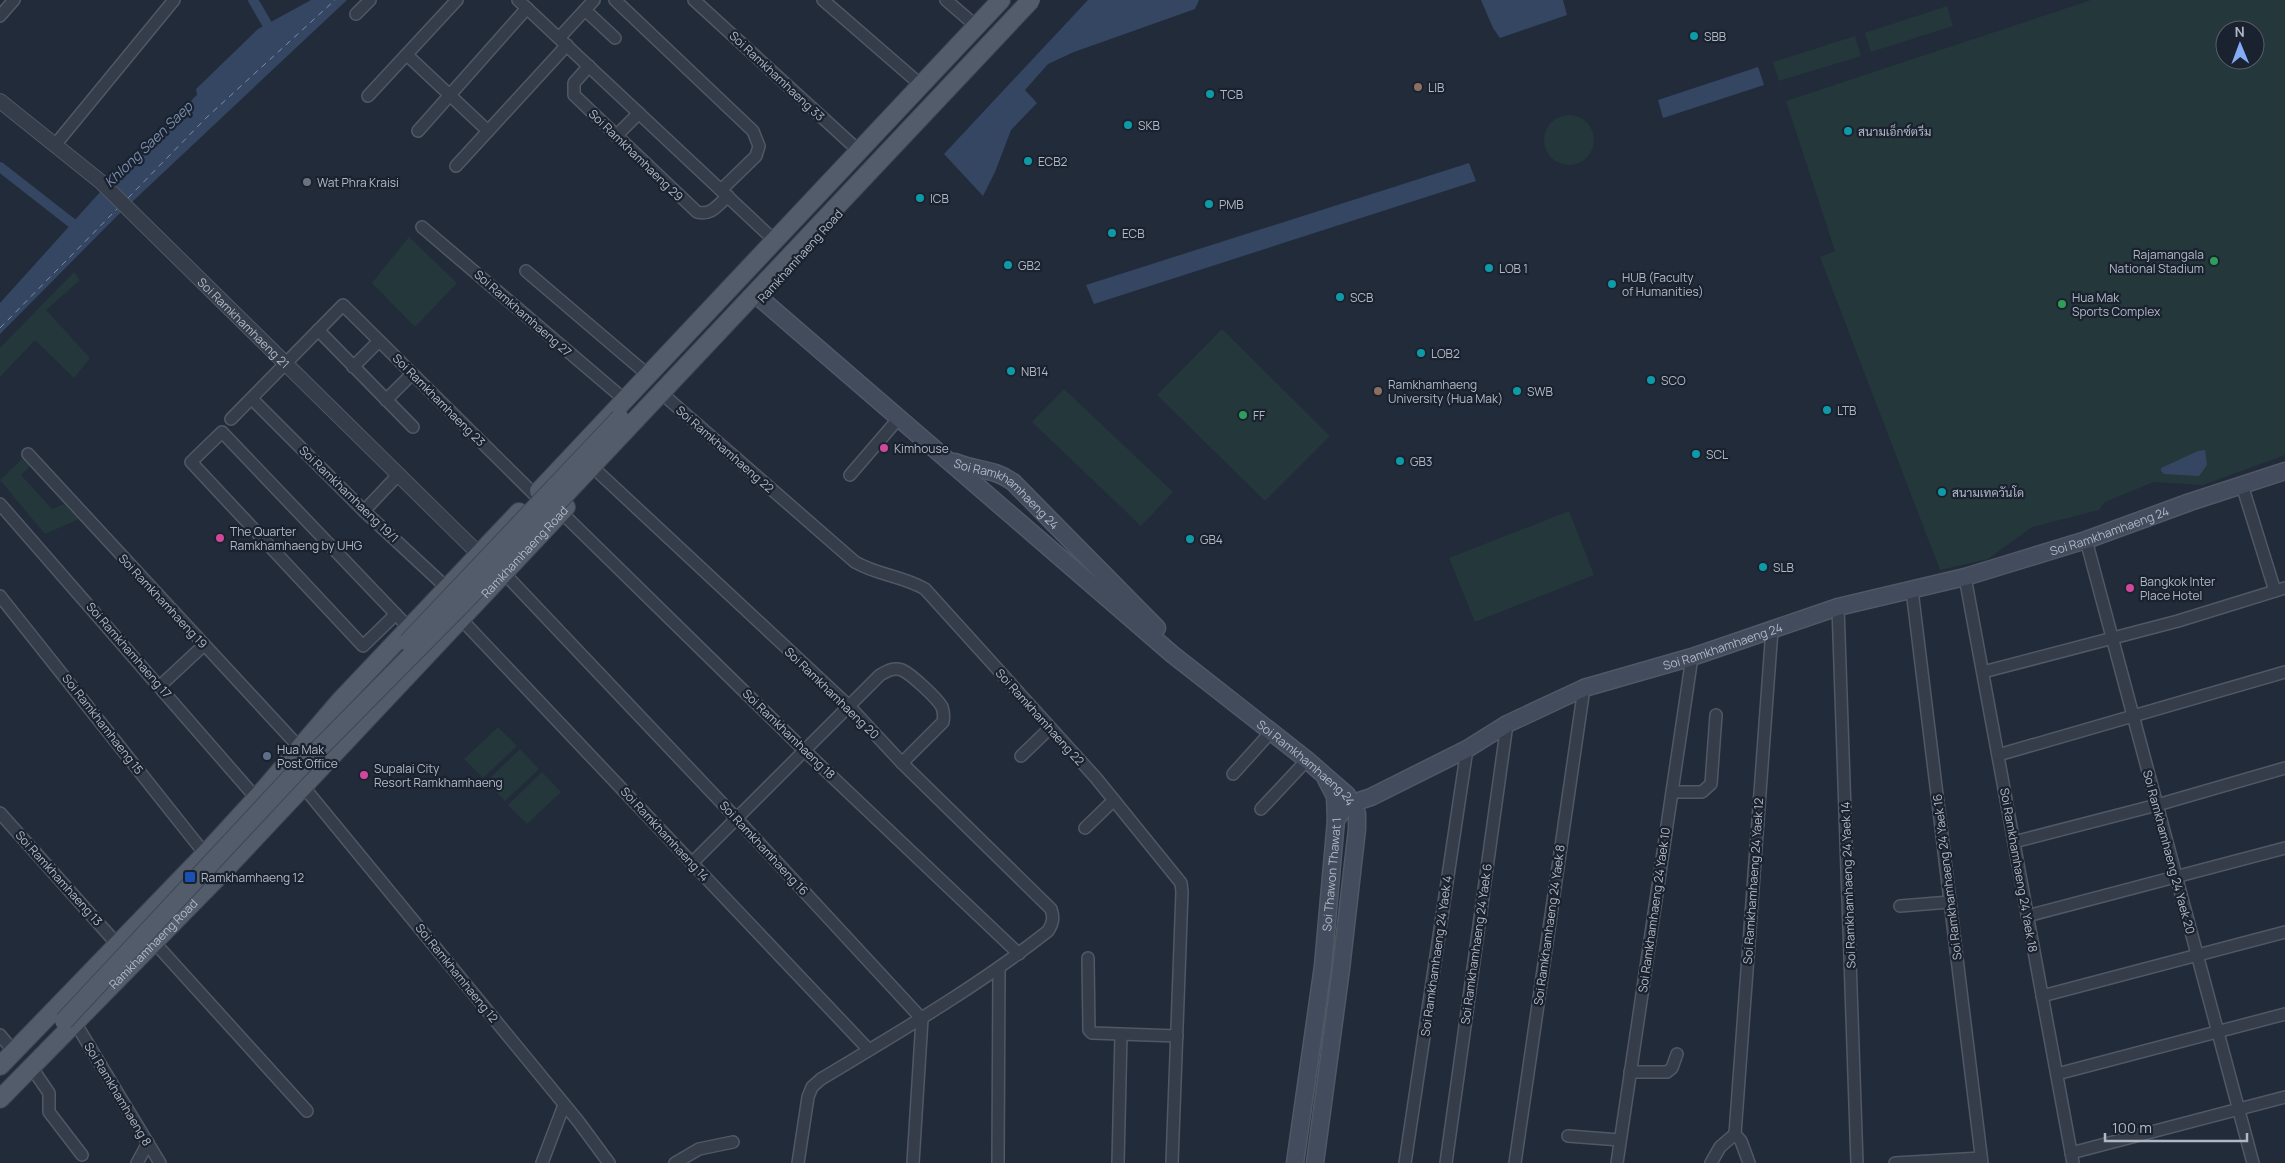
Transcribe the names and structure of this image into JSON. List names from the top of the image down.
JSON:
{
  "streets": {
    "main road": ["Ramkhamhaeng Road", "Soi Ramkhamhaeng 24", "Soi Thawon Thawat 1"],
    "street": [
      "Soi Ramkhamhaeng 33",
      "Soi Ramkhamhaeng 29",
      "Soi Ramkhamhaeng 27",
      "Soi Ramkhamhaeng 21",
      "Soi Ramkhamhaeng 23",
      "Soi Ramkhamhaeng 22",
      "Soi Ramkhamhaeng 19/1",
      "Soi Ramkhamhaeng 19",
      "Soi Ramkhamhaeng 17",
      "Soi Ramkhamhaeng 20",
      "Soi Ramkhamhaeng 15",
      "Soi Ramkhamhaeng 18",
      "Soi Ramkhamhaeng 14",
      "Soi Ramkhamhaeng 16",
      "Soi Ramkhamhaeng 24 Yaek 20",
      "Soi Ramkhamhaeng 24 Yaek 18",
      "Soi Ramkhamhaeng 24 Yaek 16",
      "Soi Ramkhamhaeng 13",
      "Soi Ramkhamhaeng 24 Yaek 12",
      "Soi Ramkhamhaeng 24 Yaek 14",
      "Soi Ramkhamhaeng 24 Yaek 10",
      "Soi Ramkhamhaeng 24 Yaek 8",
      "Soi Ramkhamhaeng 24 Yaek 6",
      "Soi Ramkhamhaeng 24 Yaek 4",
      "Soi Ramkhamhaeng 12",
      "Soi Ramkhamhaeng 8"
    ]
  },
  "crossings": [
    ["Soi Ramkhamhaeng 33", "Ramkhamhaeng Road"],
    ["Ramkhamhaeng Road", "Soi Ramkhamhaeng 27"],
    ["Ramkhamhaeng Road", "Soi Ramkhamhaeng 21"],
    ["Ramkhamhaeng Road", "Soi Ramkhamhaeng 23"],
    ["Ramkhamhaeng Road", "Soi Ramkhamhaeng 22"],
    ["Ramkhamhaeng Road", "Soi Ramkhamhaeng 19/1"],
    ["Ramkhamhaeng Road", "Soi Ramkhamhaeng 24"],
    ["Ramkhamhaeng Road", "Soi Ramkhamhaeng 19"],
    ["Ramkhamhaeng Road", "Soi Ramkhamhaeng 17"],
    ["Ramkhamhaeng Road", "Soi Ramkhamhaeng 20"],
    ["Ramkhamhaeng Road", "Soi Ramkhamhaeng 15"],
    ["Ramkhamhaeng Road", "Soi Ramkhamhaeng 18"],
    ["Ramkhamhaeng Road", "Soi Ramkhamhaeng 14"],
    ["Ramkhamhaeng Road", "Soi Ramkhamhaeng 16"],
    ["Ramkhamhaeng Road", "Soi Ramkhamhaeng 13"],
    ["Ramkhamhaeng Road", "Soi Ramkhamhaeng 12"],
    ["Ramkhamhaeng Road", "Soi Ramkhamhaeng 8"],
    ["Soi Ramkhamhaeng 24", "Soi Ramkhamhaeng 24 Yaek 20"],
    ["Soi Ramkhamhaeng 24", "Soi Ramkhamhaeng 24 Yaek 18"],
    ["Soi Ramkhamhaeng 24", "Soi Thawon Thawat 1"],
    ["Soi Ramkhamhaeng 24", "Soi Ramkhamhaeng 24 Yaek 16"],
    ["Soi Ramkhamhaeng 24", "Soi Ramkhamhaeng 24 Yaek 12"],
    ["Soi Ramkhamhaeng 24", "Soi Ramkhamhaeng 24 Yaek 14"],
    ["Soi Ramkhamhaeng 24", "Soi Ramkhamhaeng 24 Yaek 10"],
    ["Soi Ramkhamhaeng 24", "Soi Ramkhamhaeng 24 Yaek 8"],
    ["Soi Ramkhamhaeng 24", "Soi Ramkhamhaeng 24 Yaek 6"],
    ["Soi Ramkhamhaeng 24", "Soi Ramkhamhaeng 24 Yaek 4"],
    ["Soi Ramkhamhaeng 20", "Soi Ramkhamhaeng 18"]
  ],
  "water": ["Khlong Saen Saep"],
  "places": {
    "other": [
      "SBB",
      "LIB",
      "TCB",
      "SKB",
      "สนามเอ็กซ์ตรีม",
      "ECB2",
      "Wat Phra Kraisi",
      "ICB",
      "PMB",
      "ECB",
      "Rajamangala National Stadium",
      "GB2",
      "LOB 1",
      "HUB (Faculty of Humanities)",
      "SCB",
      "Hua Mak Sports Complex",
      "LOB2",
      "NB14",
      "SCO",
      "Ramkhamhaeng University (Hua Mak)",
      "SWB",
      "LTB",
      "FF",
      "Kimhouse",
      "SCL",
      "GB3",
      "สนามเทควันโด",
      "The Quarter Ramkhamhaeng by UHG",
      "GB4",
      "SLB",
      "Bangkok Inter Place Hotel",
      "Hua Mak Post Office",
      "Supalai City Resort Ramkhamhaeng"
    ],
    "transit": ["Ramkhamhaeng 12"]
  },
  "scale_bar": "100 m",
  "north": "top"
}
